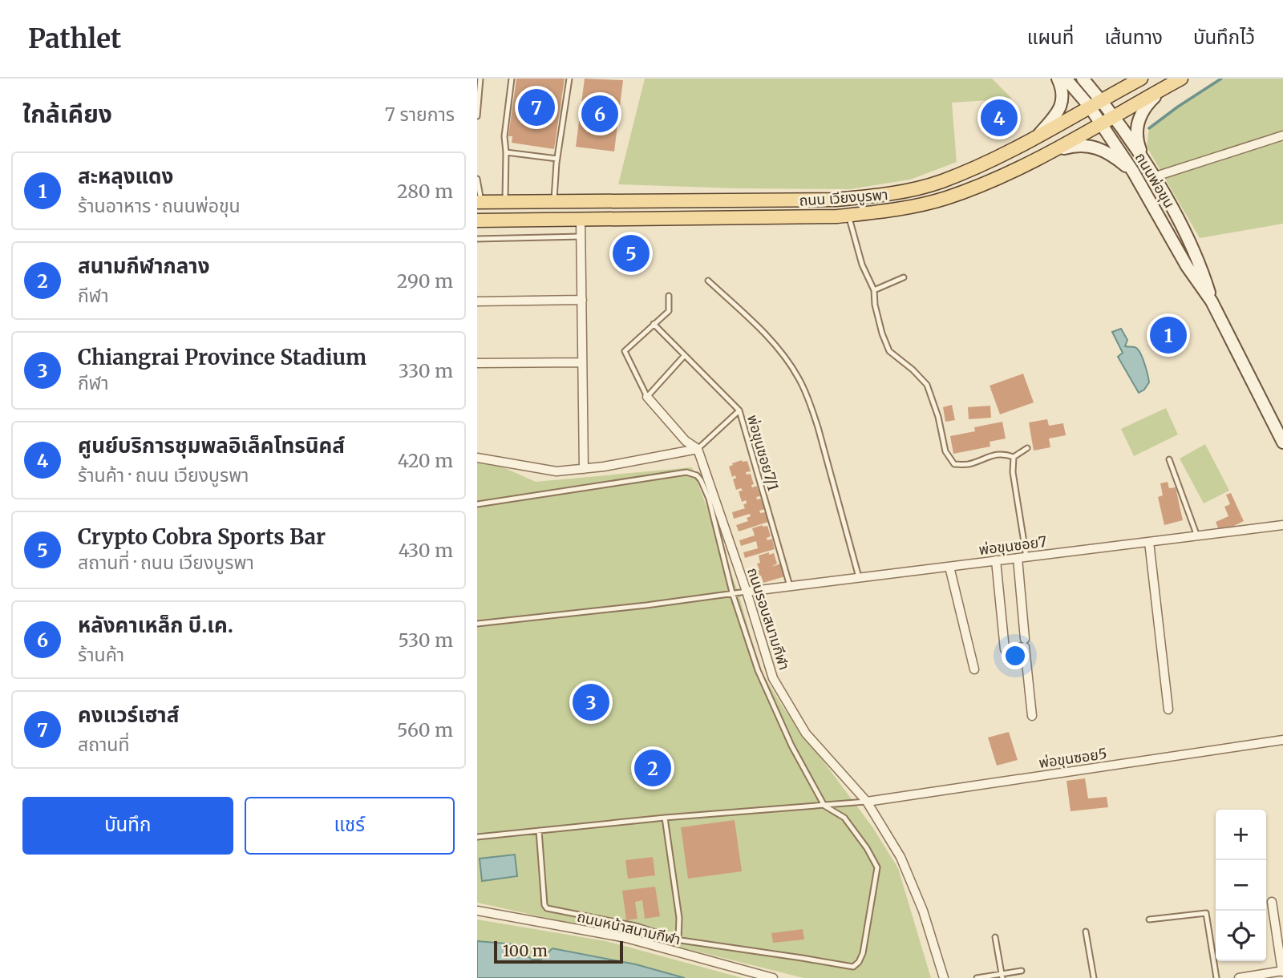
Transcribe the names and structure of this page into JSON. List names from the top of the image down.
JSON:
{
  "streets": {
    "main road": ["ถนนพ่อขุน", "ถนน เวียงบูรพา"],
    "street": [
      "พ่อขุนซอย7",
      "ถนนรอบสนามกีฬา",
      "พ่อขุนซอย5",
      "ถนนหน้าสนามกีฬา"
    ],
    "lane": ["พ่อขุนซอย7/1"]
  },
  "crossings": [
    ["ถนนพ่อขุน", "ถนน เวียงบูรพา"],
    ["พ่อขุนซอย7/1", "พ่อขุนซอย7"],
    ["พ่อขุนซอย7", "ถนนรอบสนามกีฬา"],
    ["ถนนรอบสนามกีฬา", "พ่อขุนซอย5"]
  ],
  "scale_bar": "100 m",
  "page": {
    "header": "Pathlet",
    "nav": ["แผนที่", "เส้นทาง", "บันทึกไว้"],
    "heading": ["ใกล้เคียง", "7 รายการ"],
    "pins": [
      "7",
      "6",
      "4",
      "5",
      "1",
      "3",
      "2"
    ],
    "list": [
      {
        "mark": "1",
        "name": "สะหลุงแดง",
        "note": "ร้านอาหาร · ถนนพ่อขุน",
        "value": "280 m"
      },
      {
        "mark": "2",
        "name": "สนามกีฬากลาง",
        "note": "กีฬา",
        "value": "290 m"
      },
      {
        "mark": "3",
        "name": "Chiangrai Province Stadium",
        "note": "กีฬา",
        "value": "330 m"
      },
      {
        "mark": "4",
        "name": "ศูนย์บริการชุมพลอิเล็คโทรนิคส์",
        "note": "ร้านค้า · ถนน เวียงบูรพา",
        "value": "420 m"
      },
      {
        "mark": "5",
        "name": "Crypto Cobra Sports Bar",
        "note": "สถานที่ · ถนน เวียงบูรพา",
        "value": "430 m"
      },
      {
        "mark": "6",
        "name": "หลังคาเหล็ก บี.เค.",
        "note": "ร้านค้า",
        "value": "530 m"
      },
      {
        "mark": "7",
        "name": "คงแวร์เฮาส์",
        "note": "สถานที่",
        "value": "560 m"
      }
    ],
    "buttons": ["บันทึก", "แชร์"],
    "map_buttons": ["+", "−"],
    "scale": "100 m"
  }
}
